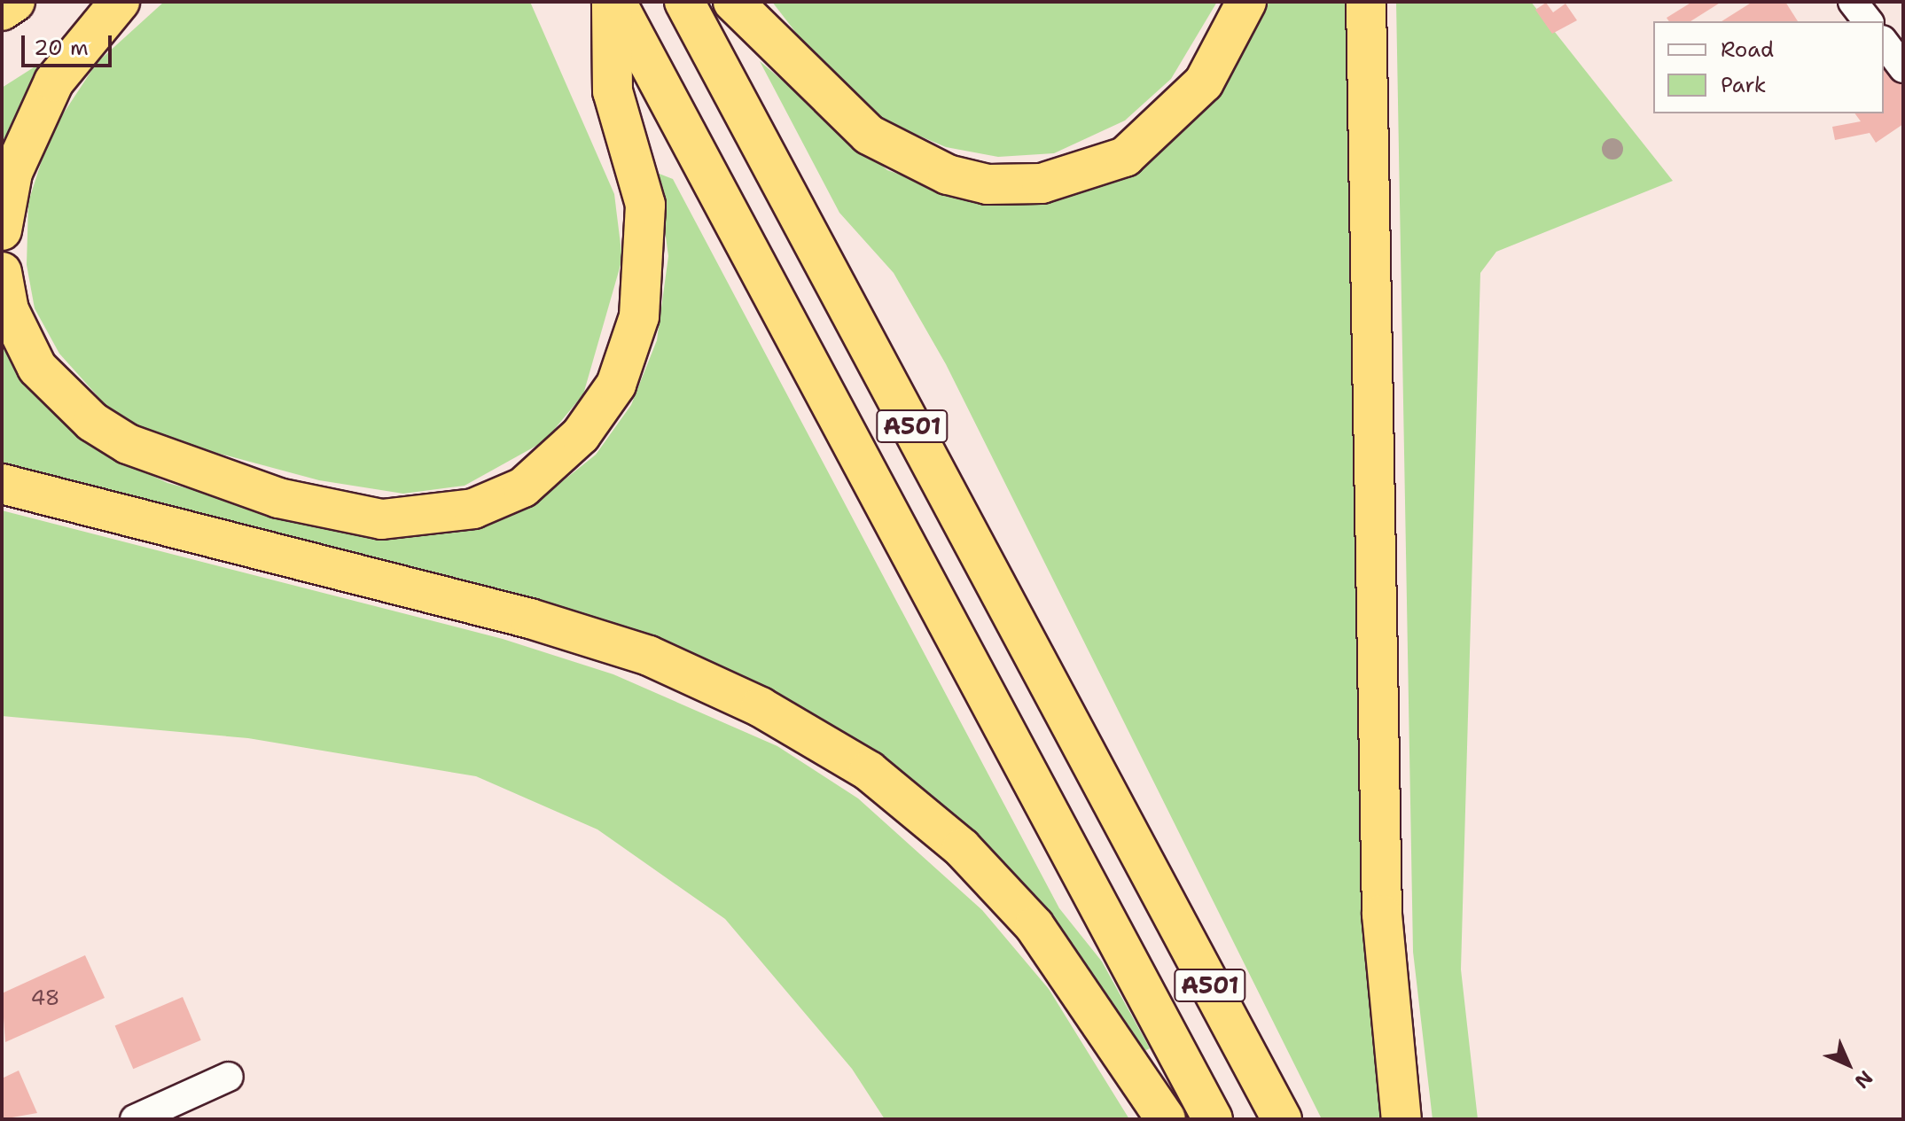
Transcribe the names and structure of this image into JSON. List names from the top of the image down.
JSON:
{
  "streets": {
    "highway": ["A501"]
  },
  "house_numbers": ["48"],
  "legend": ["Road", "Park"],
  "scale_bar": "20 m",
  "north": "bottom right"
}
